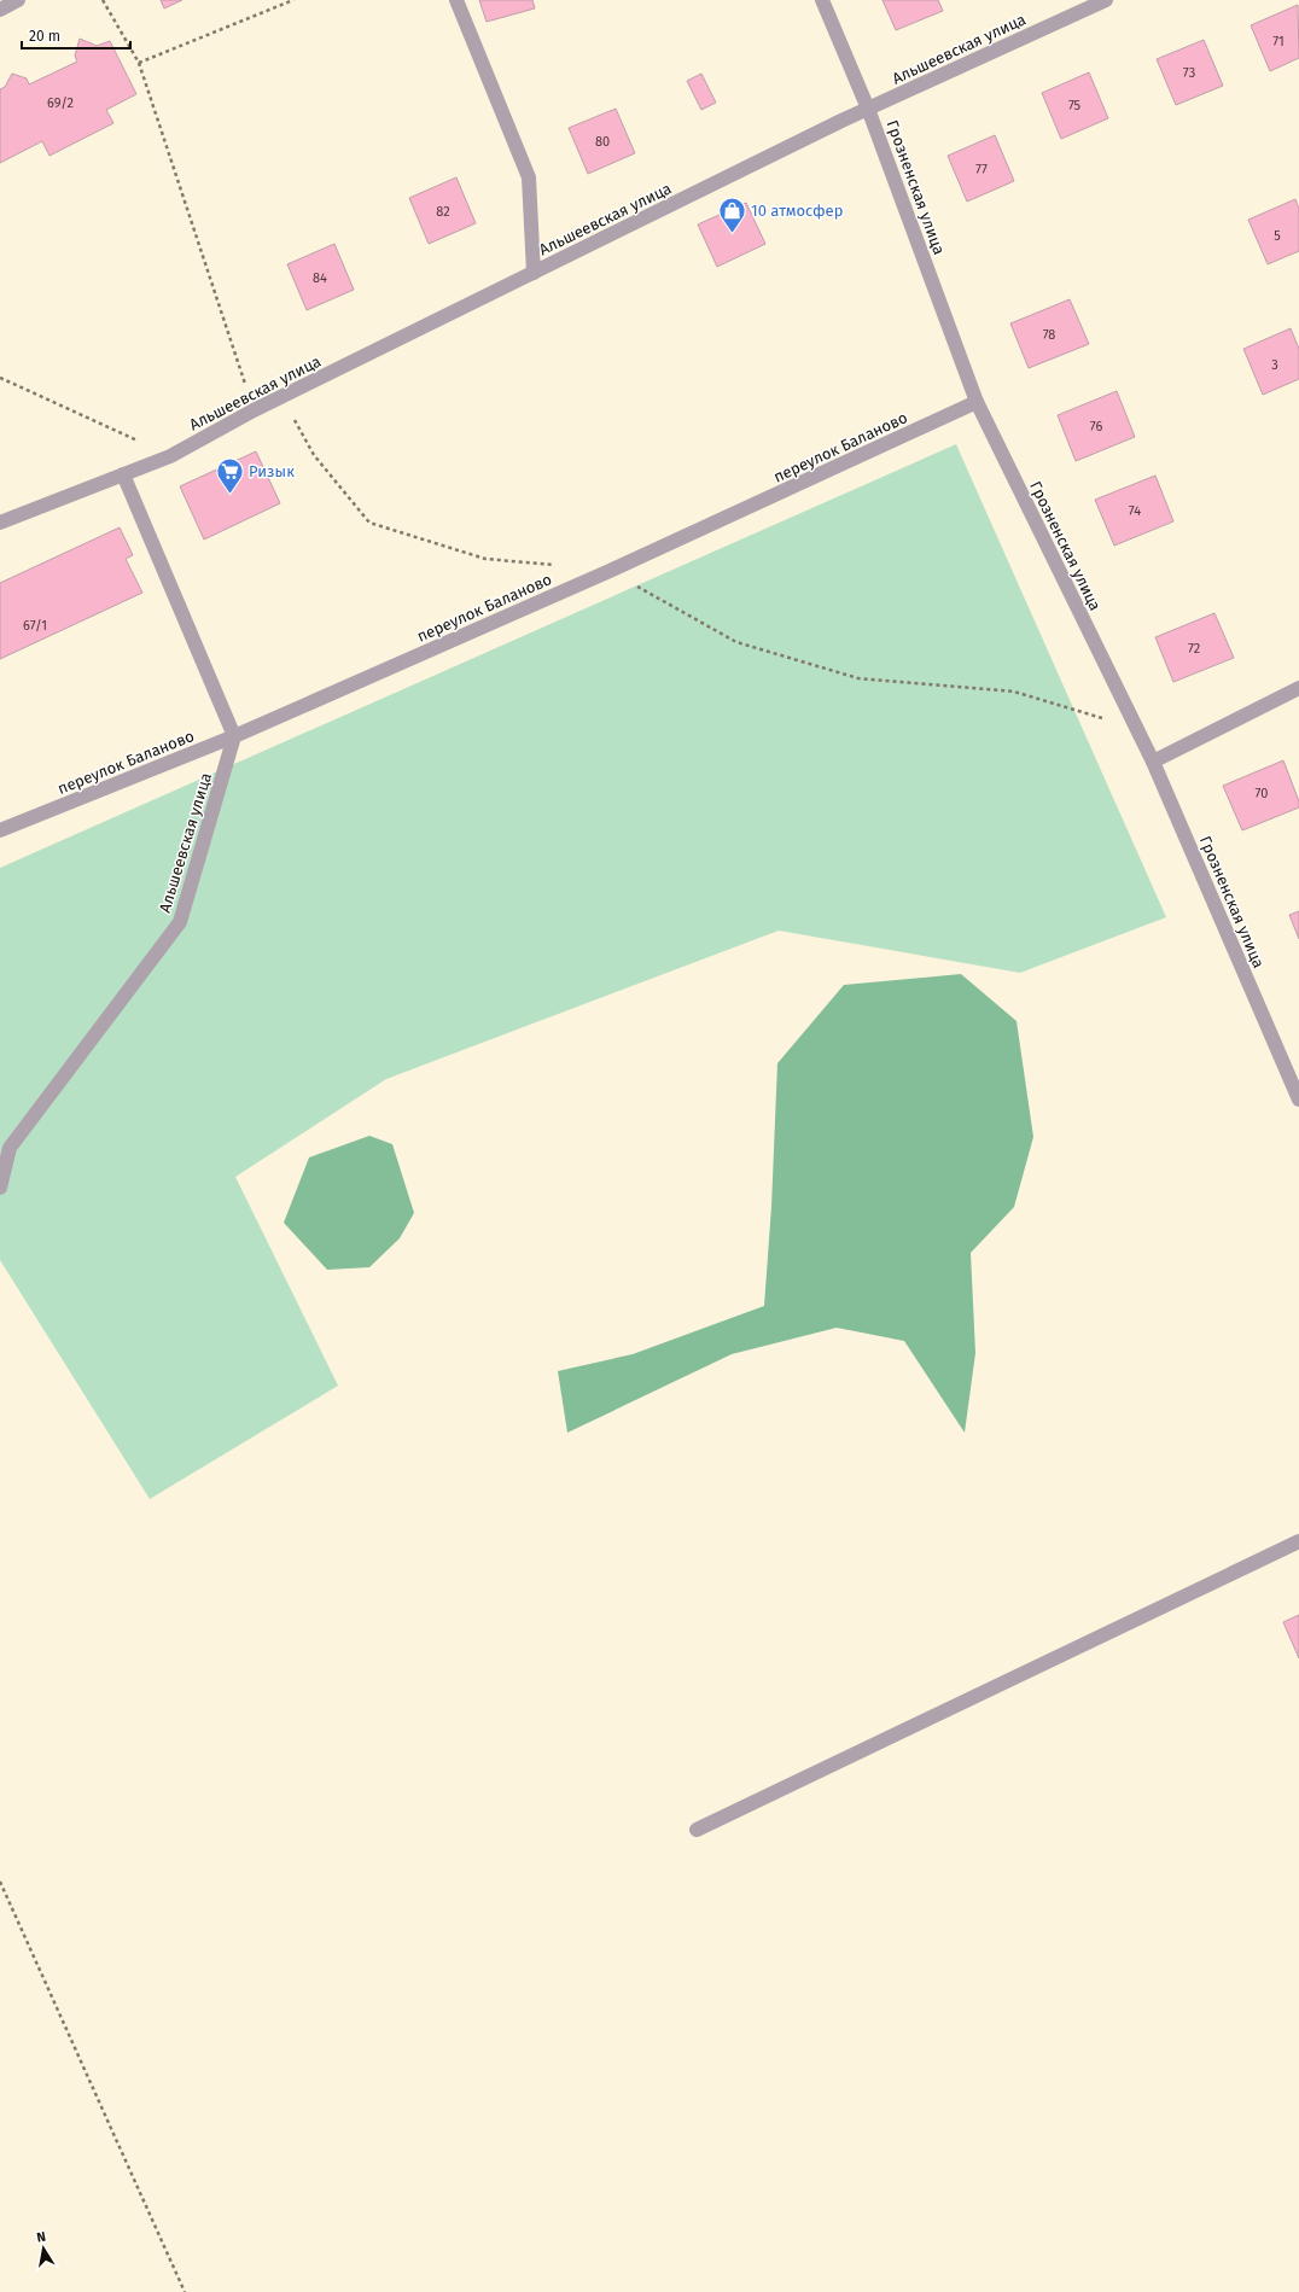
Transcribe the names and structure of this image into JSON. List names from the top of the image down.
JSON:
{
  "streets": {
    "street": ["Альшеевская улица", "Грозненская улица", "переулок Баланово"]
  },
  "crossings": [
    ["Альшеевская улица", "Грозненская улица"],
    ["Альшеевская улица", "переулок Баланово"],
    ["Грозненская улица", "переулок Баланово"]
  ],
  "places": {
    "shop": ["10 атмосфер"],
    "supermarket": ["Ризык"]
  },
  "house_numbers": [
    "71",
    "73",
    "69/2",
    "75",
    "80",
    "77",
    "82",
    "5",
    "84",
    "78",
    "3",
    "76",
    "74",
    "67/1",
    "72",
    "70"
  ],
  "scale_bar": "20 m",
  "north": "top"
}
